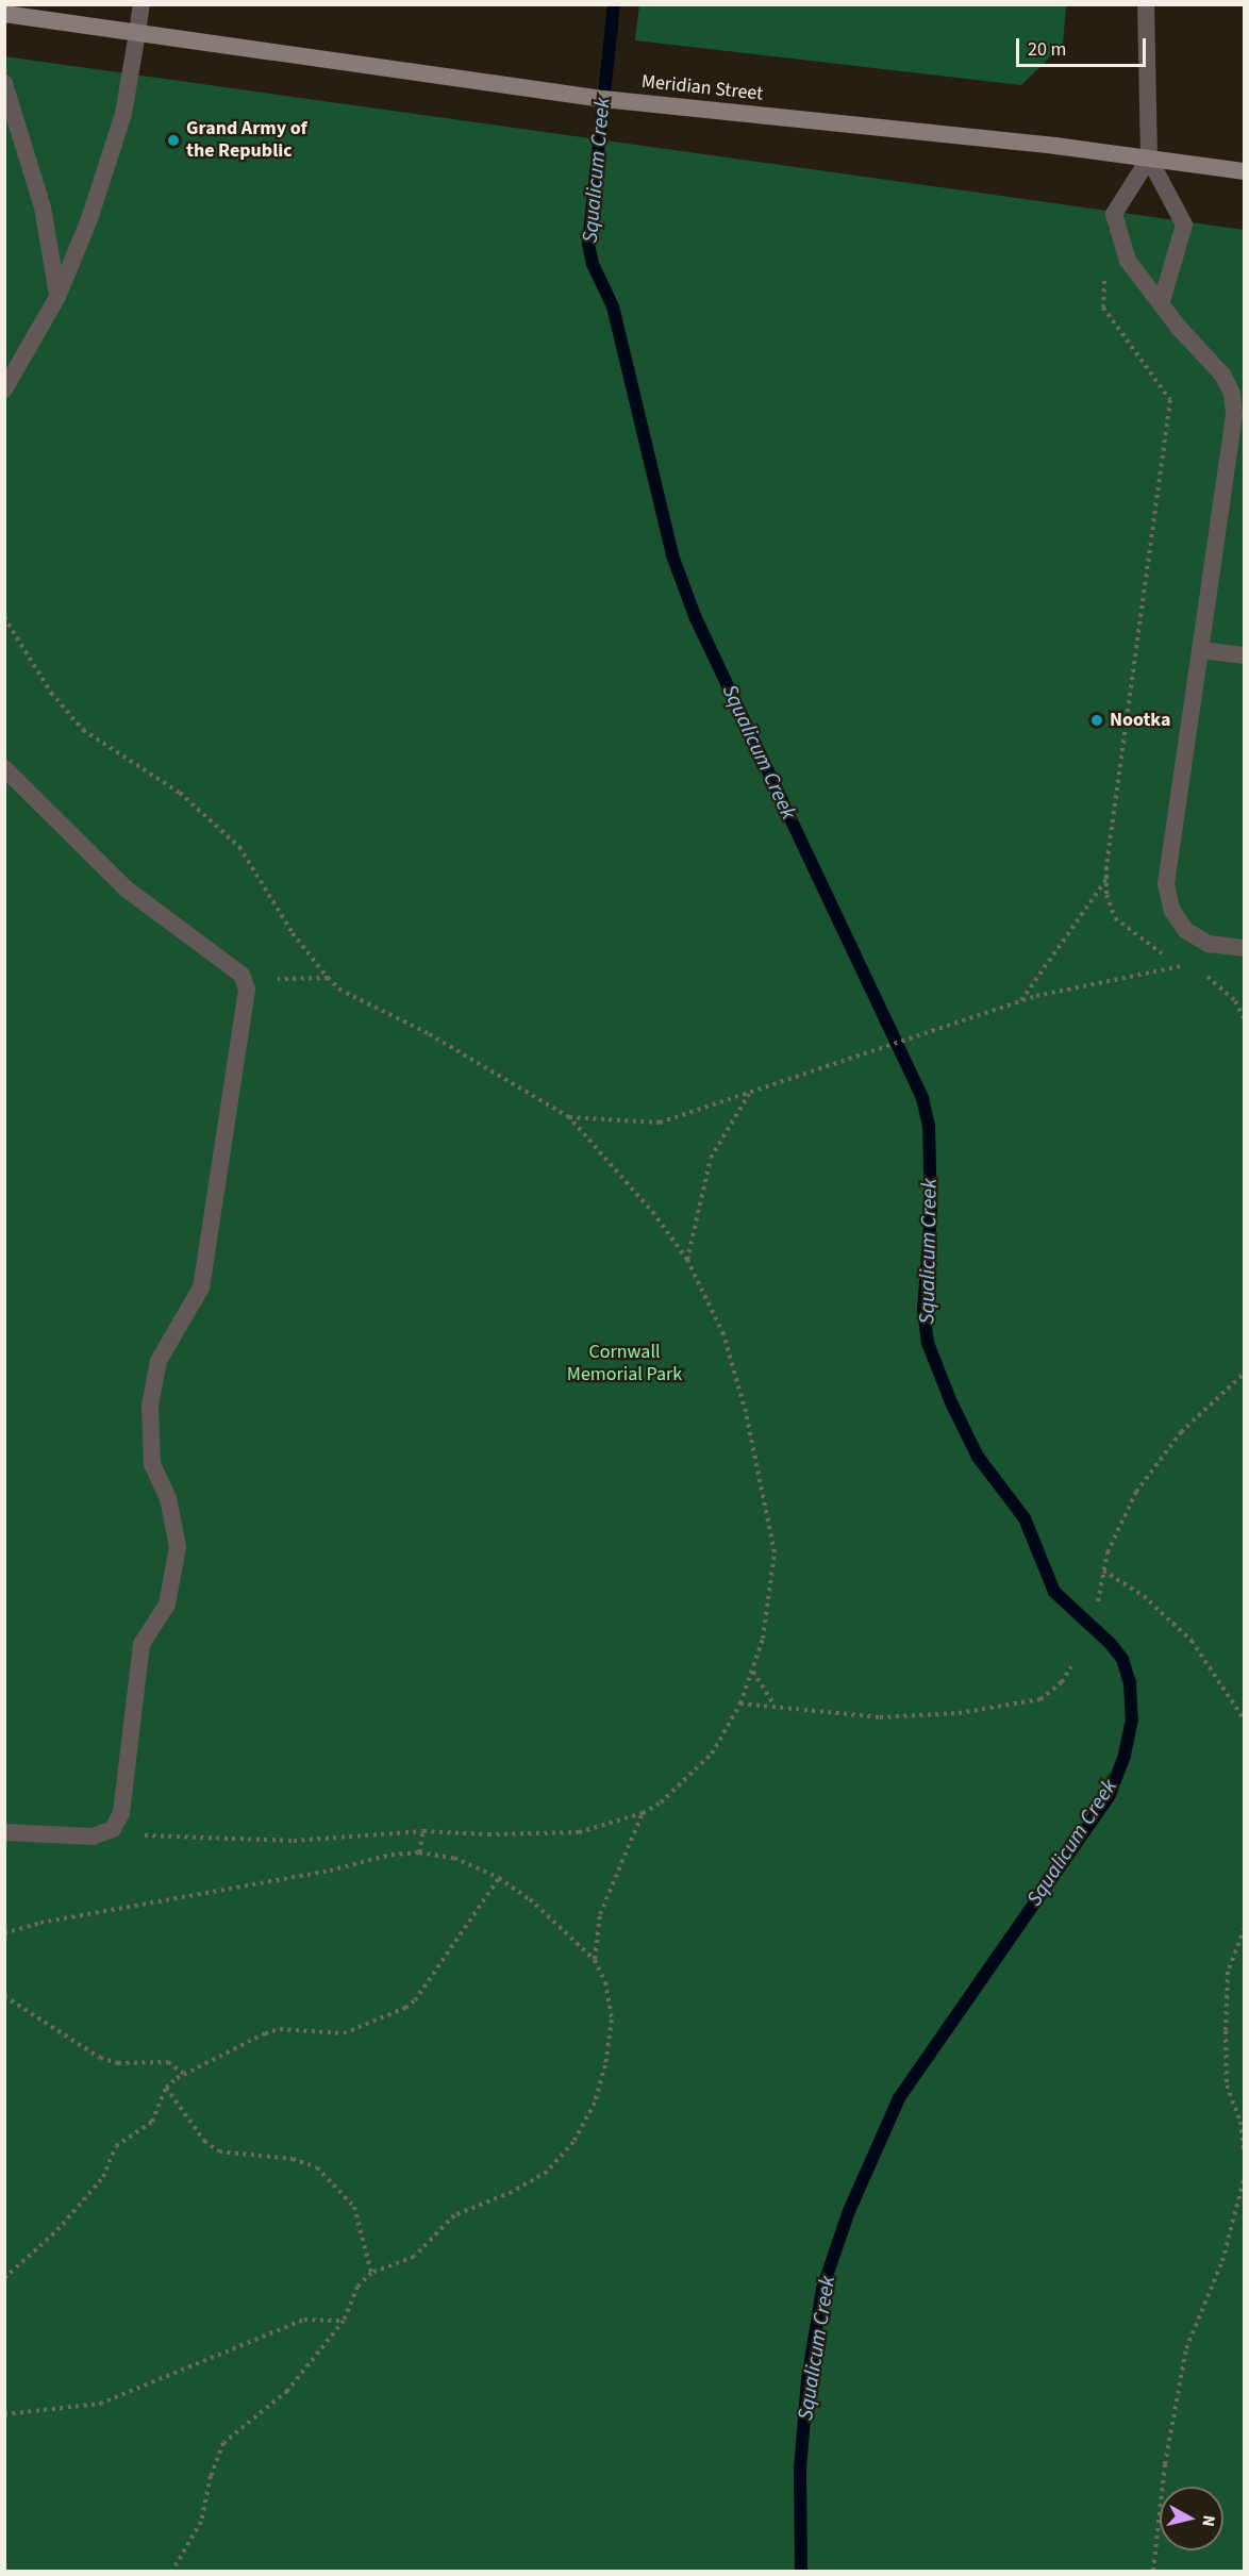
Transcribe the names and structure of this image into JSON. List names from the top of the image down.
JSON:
{
  "streets": {
    "main road": ["Meridian Street"]
  },
  "water": ["Squalicum Creek"],
  "parks": ["Cornwall Memorial Park"],
  "places": ["Grand Army of the Republic", "Nootka"],
  "scale_bar": "20 m",
  "north": "right"
}
